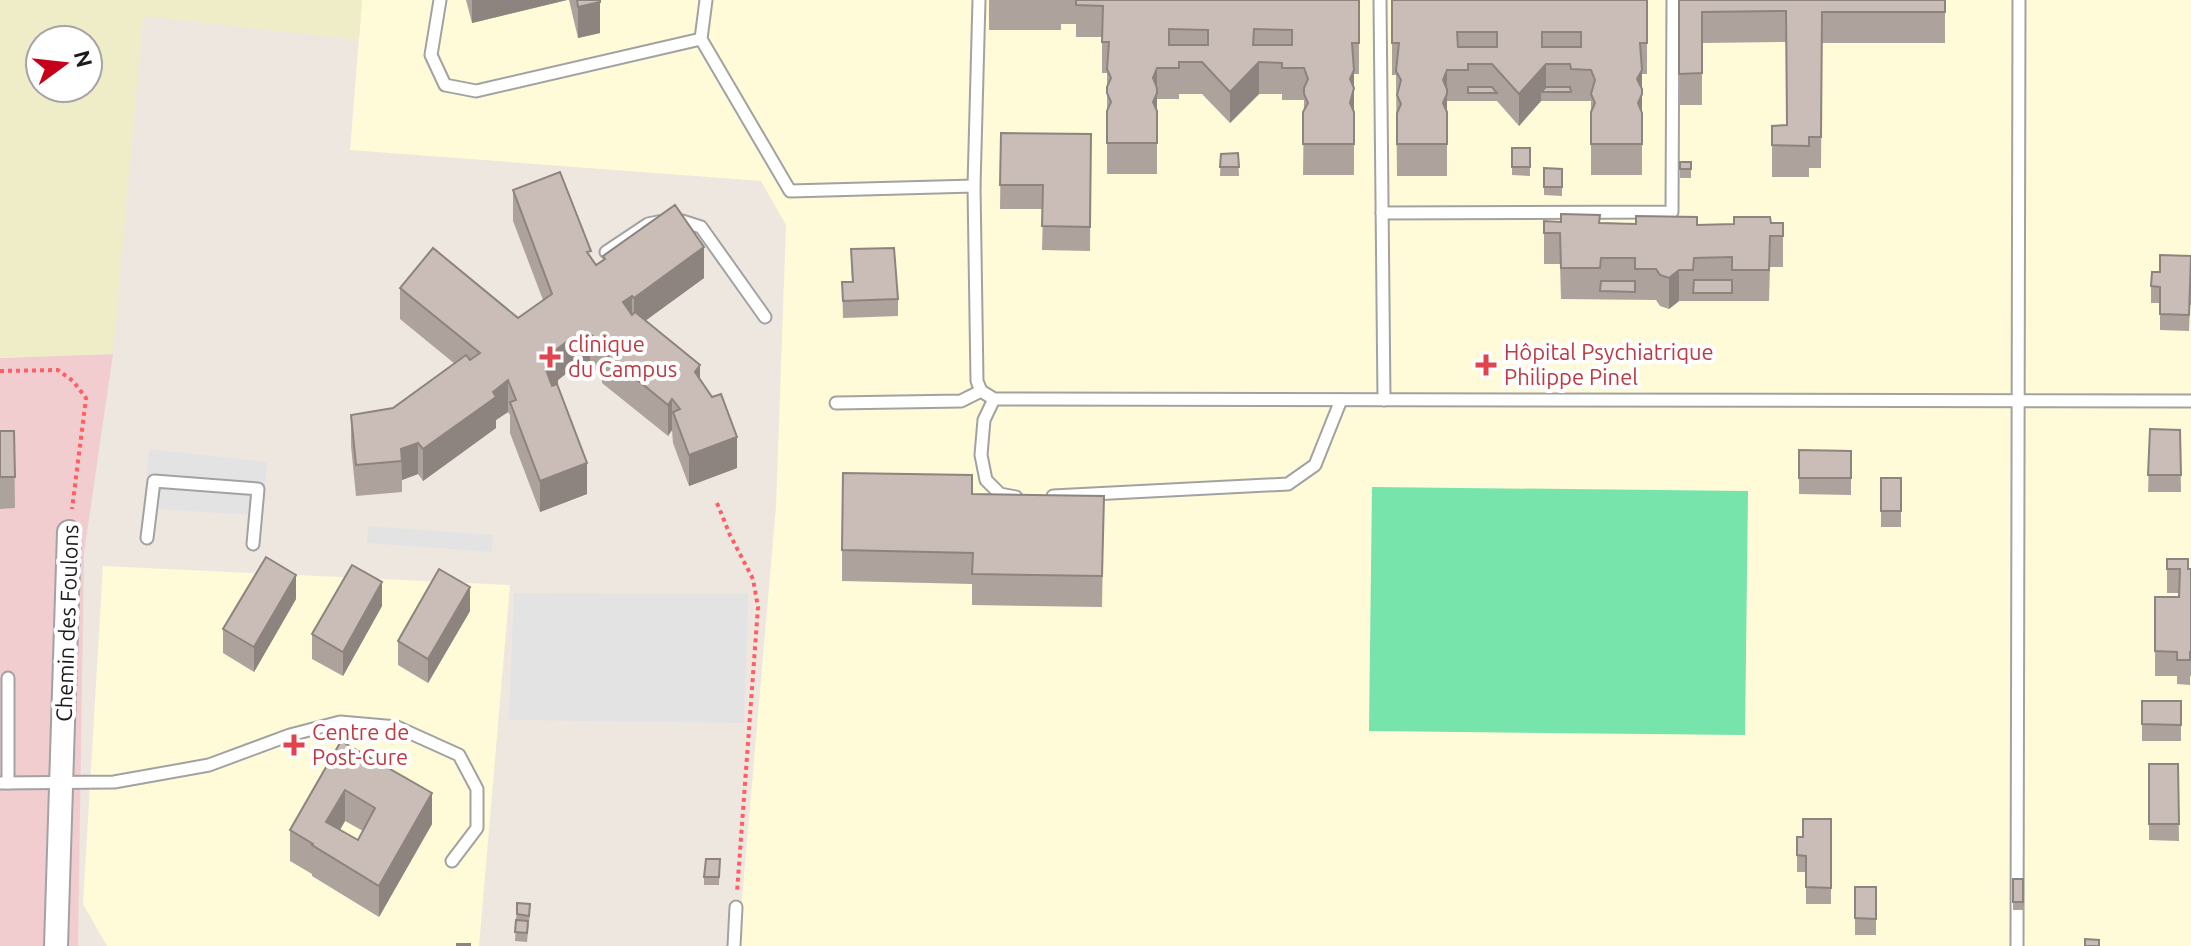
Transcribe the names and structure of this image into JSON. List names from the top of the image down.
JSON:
{
  "streets": {
    "street": ["Chemin des Foulons"]
  },
  "places": {
    "health": ["clinique du Campus", "Hôpital Psychiatrique Philippe Pinel", "Centre de Post-Cure"]
  },
  "north": "right"
}
